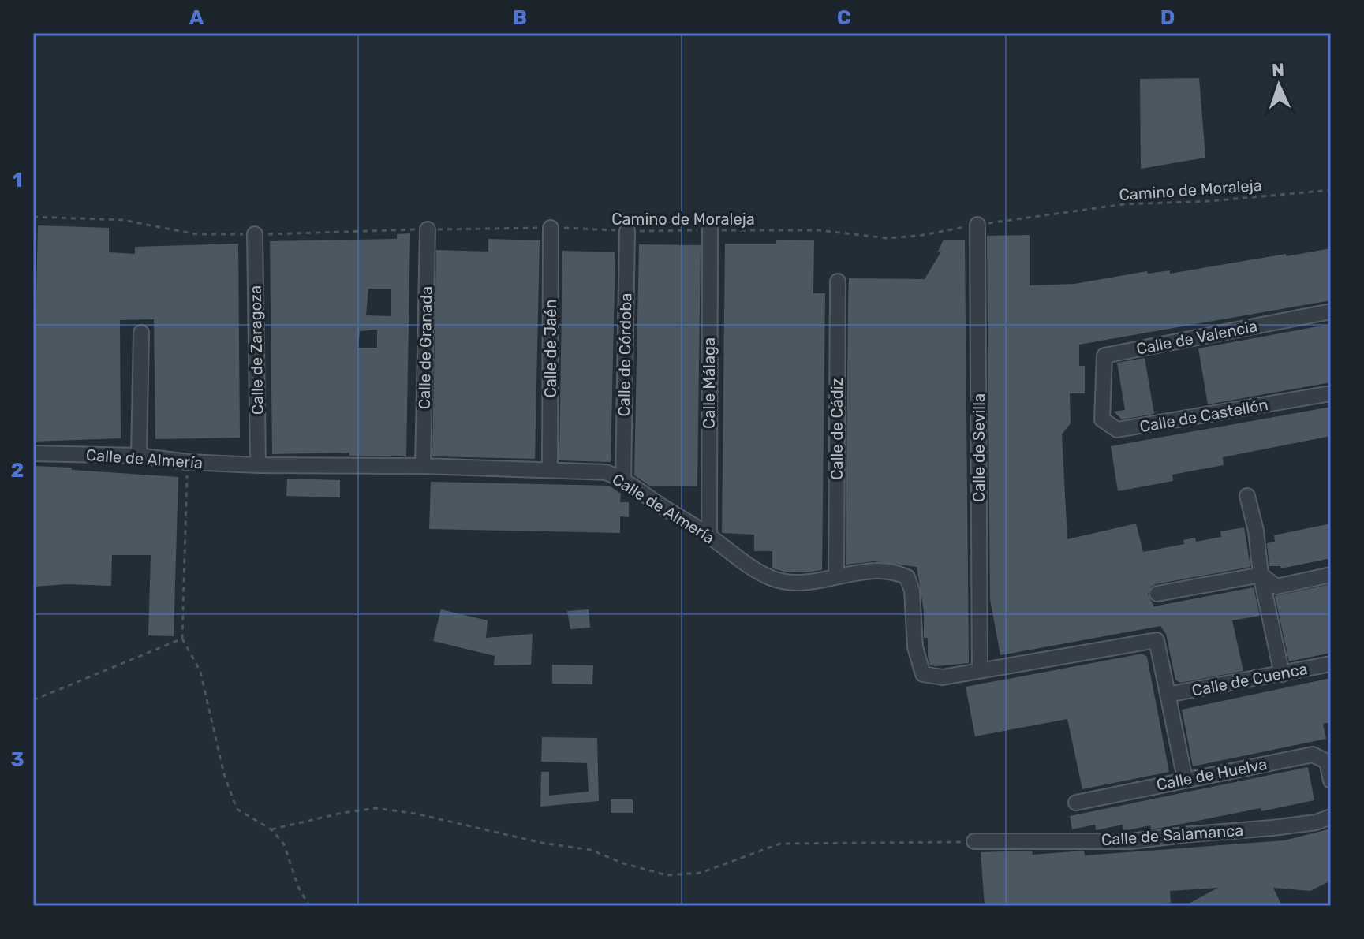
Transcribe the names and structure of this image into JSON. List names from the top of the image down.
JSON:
{
  "streets": {
    "street": [
      "Calle de Valencia",
      "Calle de Granada",
      "Calle de Jaén",
      "Calle de Zaragoza",
      "Calle de Córdoba",
      "Calle Málaga",
      "Calle de Castellón",
      "Calle de Cádiz",
      "Calle de Sevilla",
      "Calle de Almería",
      "Calle de Cuenca",
      "Calle de Huelva",
      "Calle de Salamanca"
    ],
    "path": ["Camino de Moraleja"]
  },
  "crossings": [
    ["Camino de Moraleja", "Calle de Granada"],
    ["Camino de Moraleja", "Calle de Jaén"],
    ["Camino de Moraleja", "Calle de Zaragoza"],
    ["Camino de Moraleja", "Calle de Córdoba"],
    ["Camino de Moraleja", "Calle Málaga"],
    ["Camino de Moraleja", "Calle de Sevilla"],
    ["Calle de Valencia", "Calle de Castellón"],
    ["Calle de Granada", "Calle de Almería"],
    ["Calle de Jaén", "Calle de Almería"],
    ["Calle de Zaragoza", "Calle de Almería"],
    ["Calle de Córdoba", "Calle de Almería"],
    ["Calle Málaga", "Calle de Almería"],
    ["Calle de Cádiz", "Calle de Almería"],
    ["Calle de Sevilla", "Calle de Almería"],
    ["Calle de Almería", "Calle de Cuenca"]
  ],
  "north": "top",
  "grid": {
    "columns": [
      "A",
      "B",
      "C",
      "D"
    ],
    "rows": ["1", "2", "3"]
  }
}
